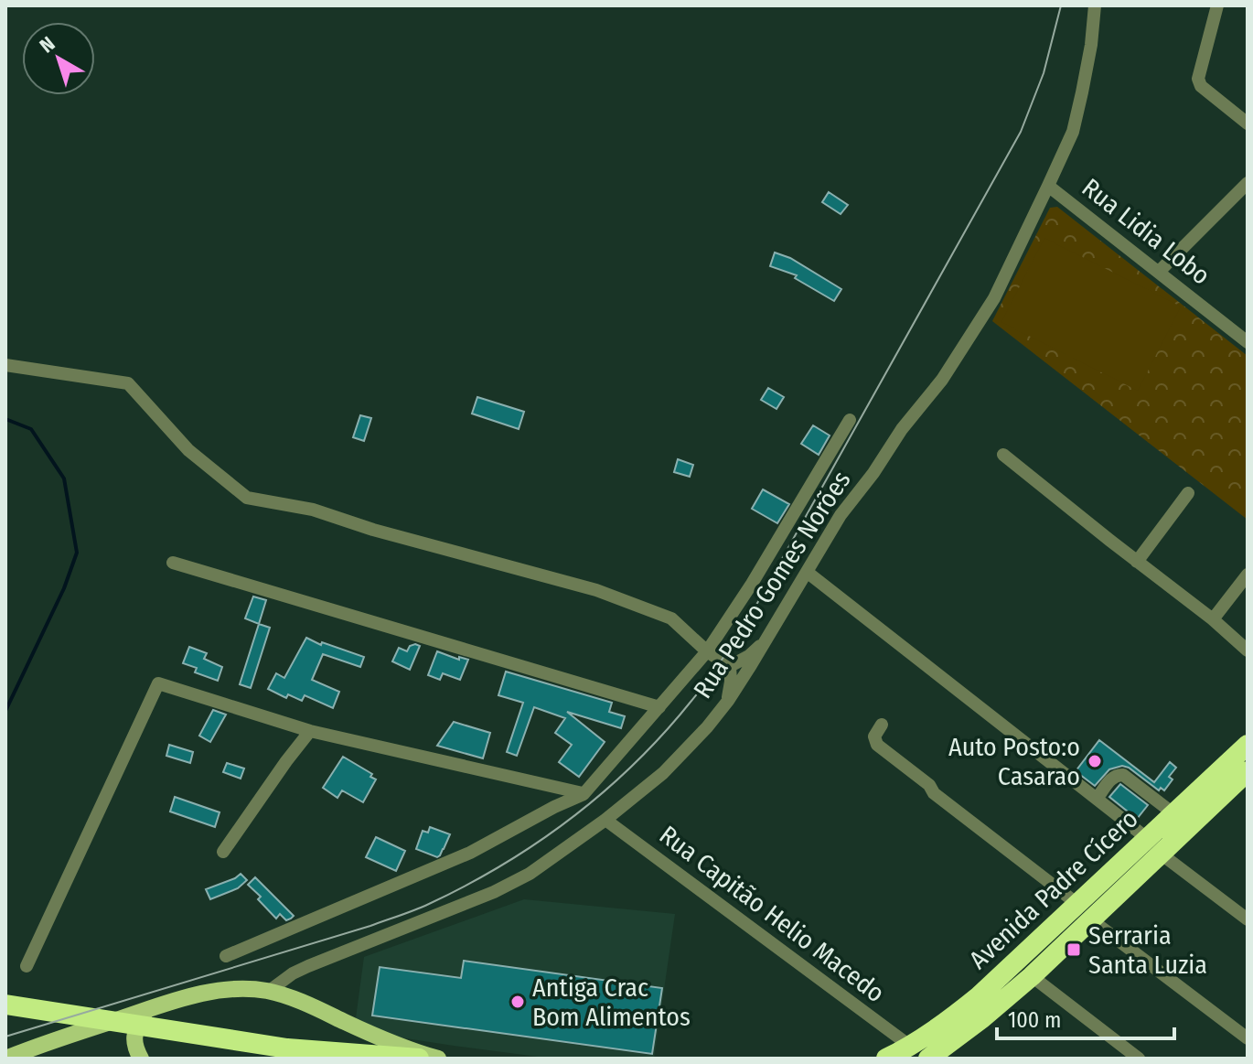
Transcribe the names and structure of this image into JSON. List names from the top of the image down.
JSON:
{
  "streets": {
    "highway": ["Avenida Padre Cícero"],
    "street": ["Rua Lidia Lobo", "Rua Pedro Gomes Norões", "Rua Capitão Helio Macedo"]
  },
  "crossings": [
    ["Rua Lidia Lobo", "Rua Pedro Gomes Norões"],
    ["Rua Pedro Gomes Norões", "Rua Capitão Helio Macedo"],
    ["Avenida Padre Cícero", "Rua Capitão Helio Macedo"]
  ],
  "places": {
    "other": ["Auto Posto:o Casarao", "Antiga Crac Bom Alimentos"],
    "transit": ["Serraria Santa Luzia"]
  },
  "scale_bar": "100 m",
  "north": "top left"
}
